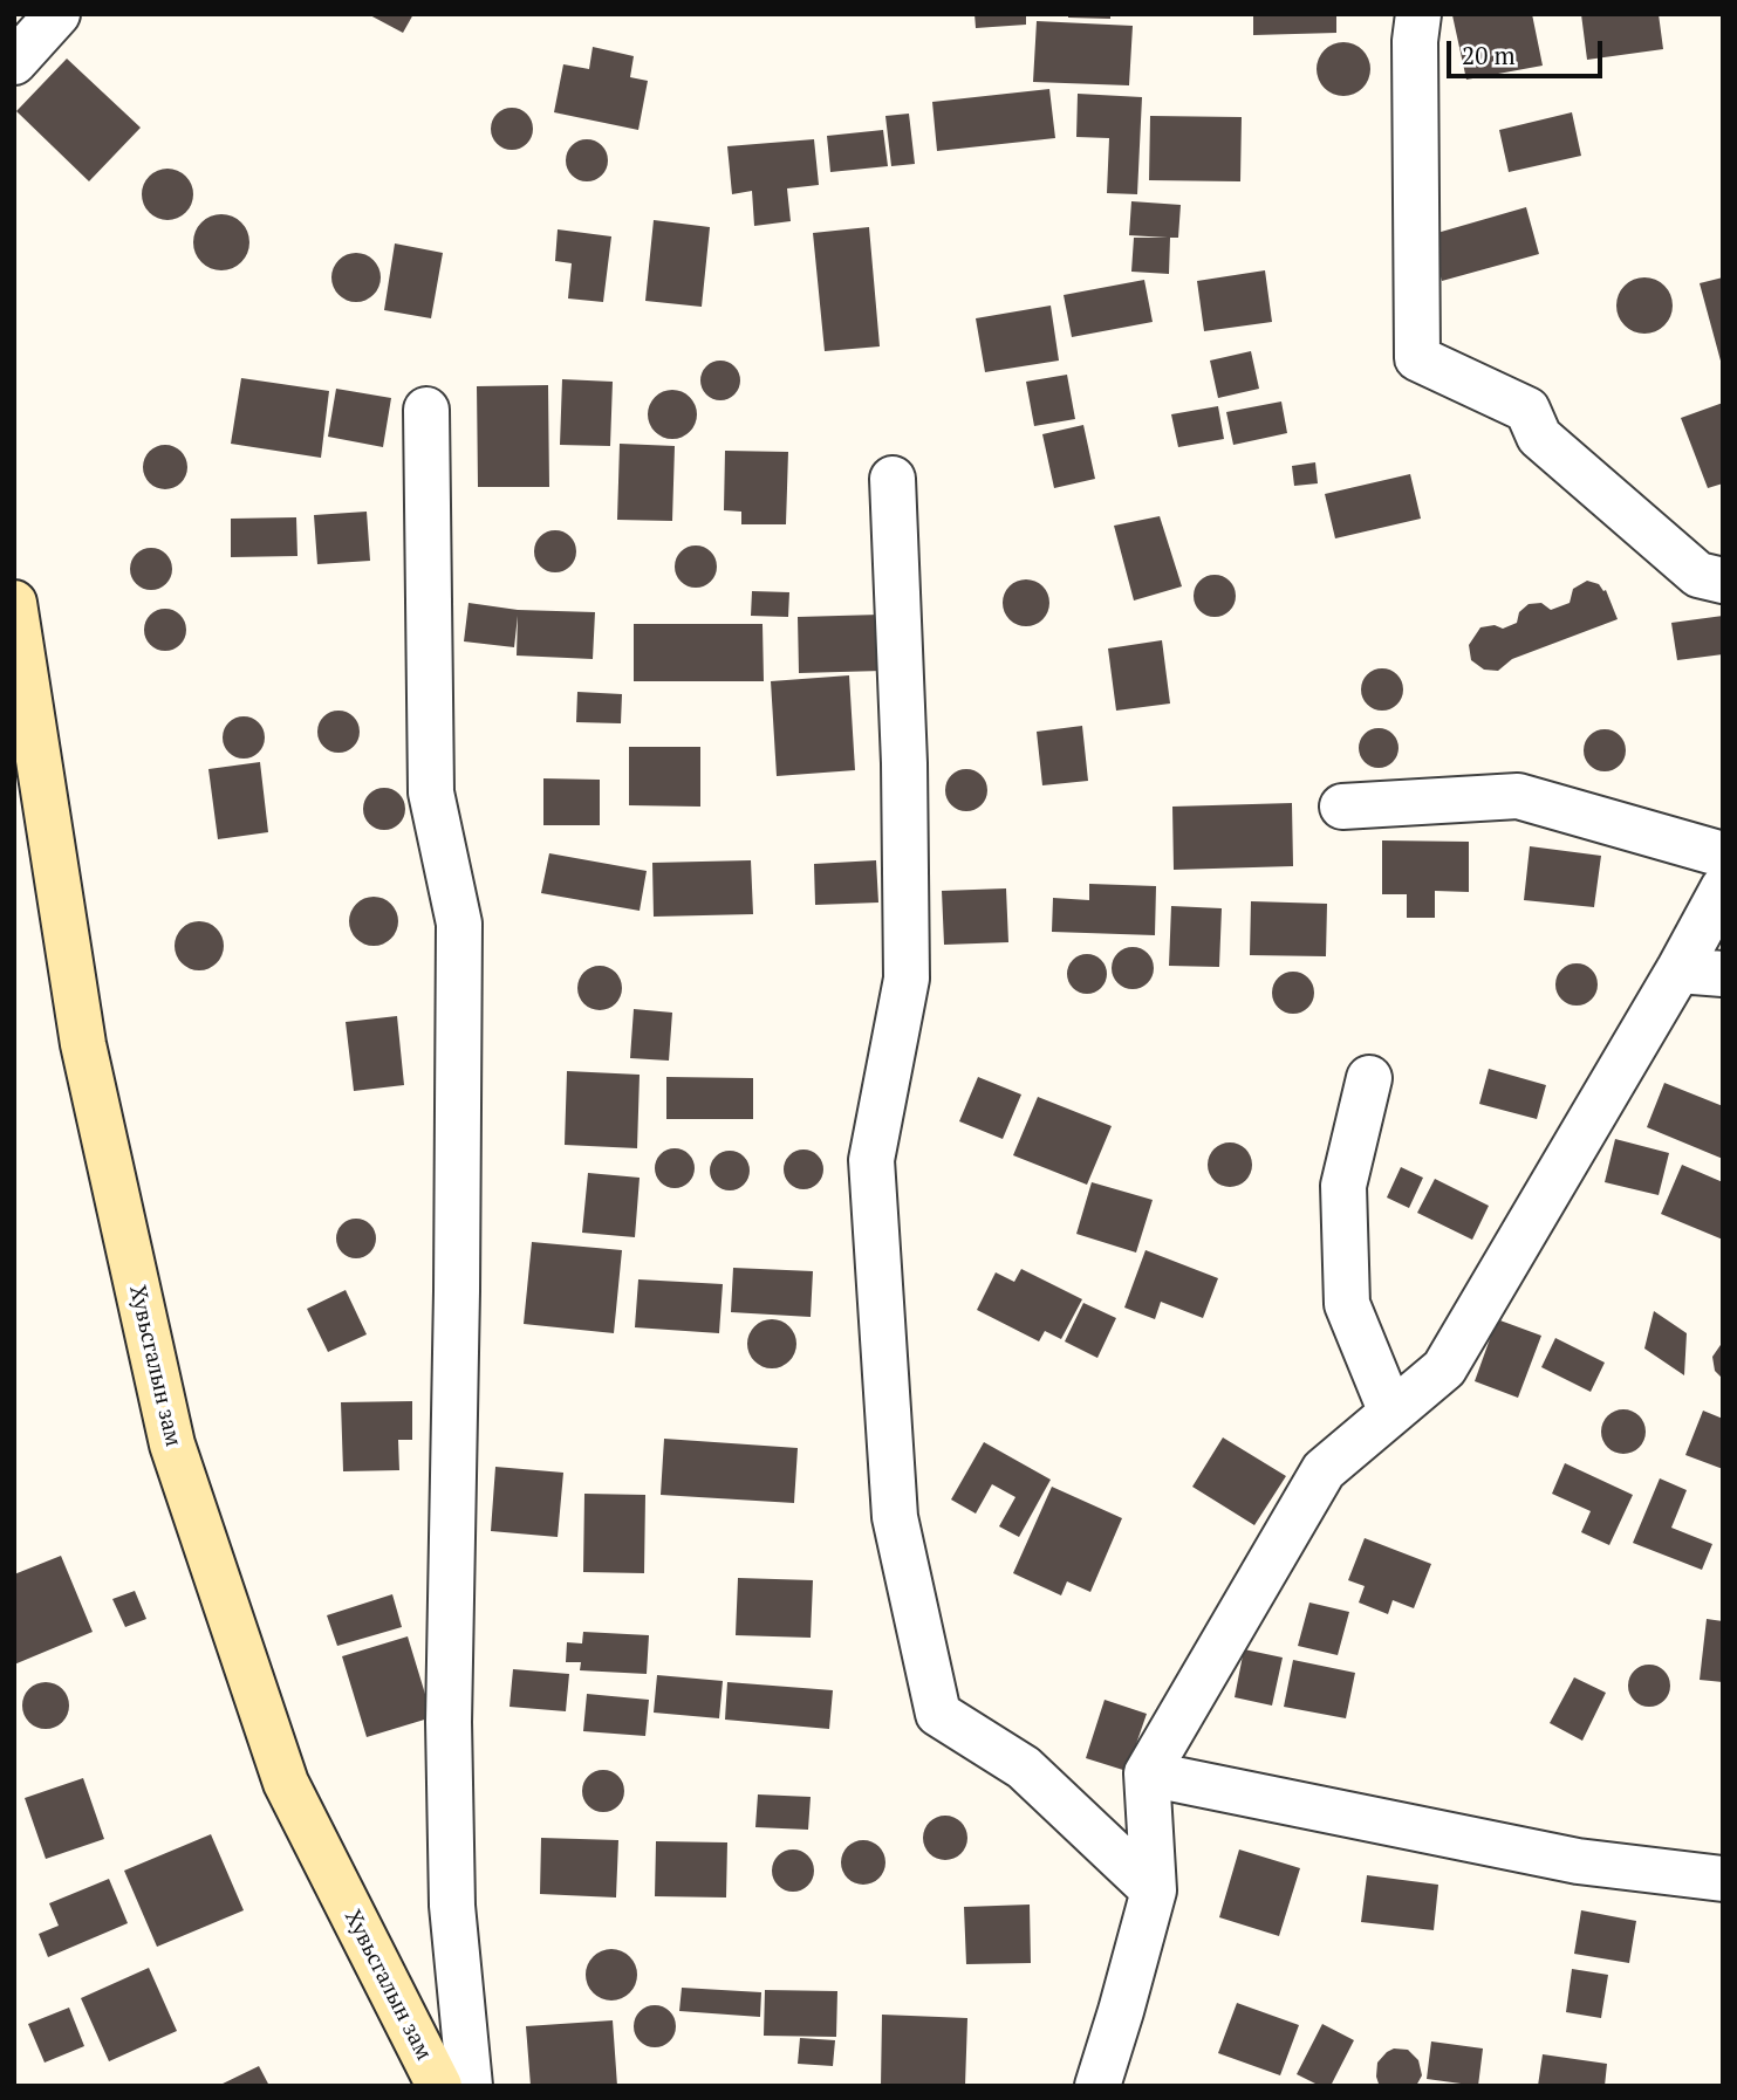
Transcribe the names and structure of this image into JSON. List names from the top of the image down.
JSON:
{
  "streets": {
    "main road": ["Хувьсгалын зам"]
  },
  "scale_bar": "20 m"
}
